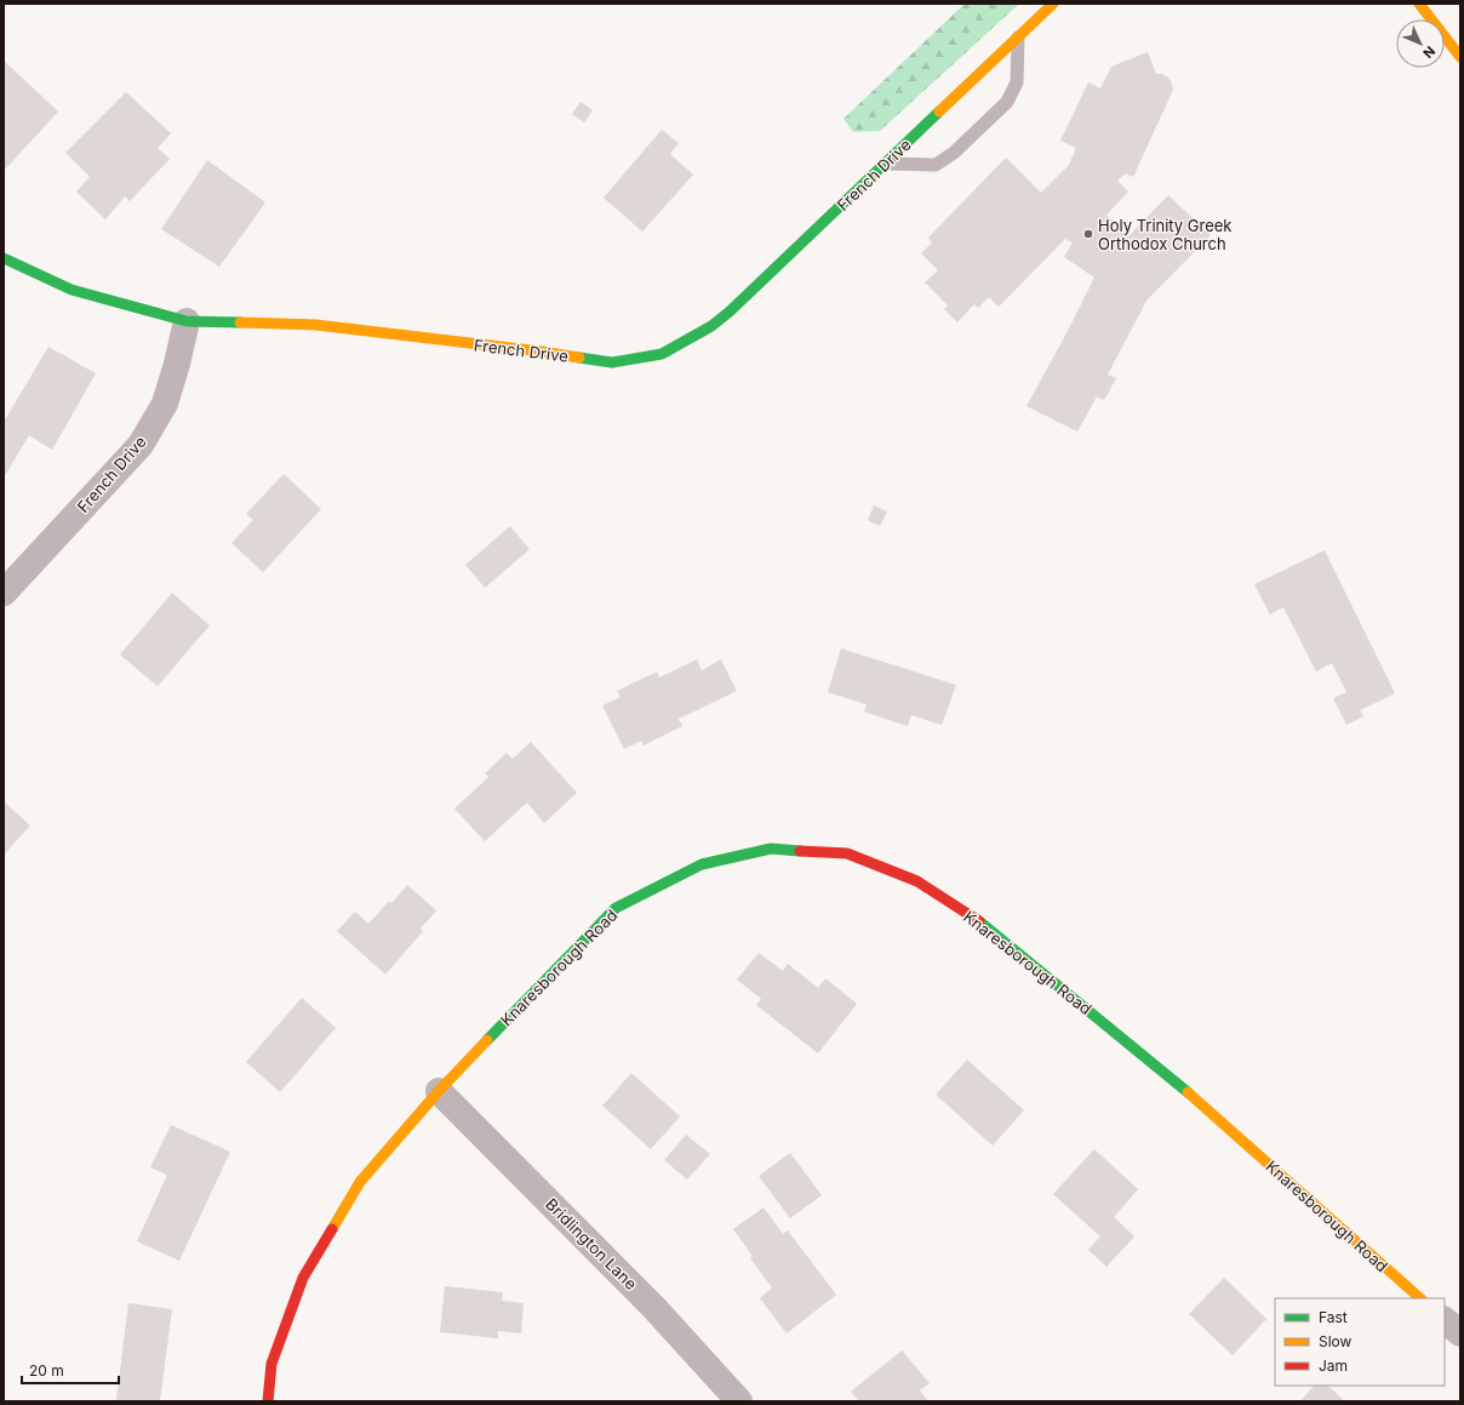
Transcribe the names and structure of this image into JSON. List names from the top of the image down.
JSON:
{
  "streets": {
    "street": ["French Drive", "Knaresborough Road", "Bridlington Lane"]
  },
  "crossings": [
    ["Knaresborough Road", "Bridlington Lane"]
  ],
  "places": ["Holy Trinity Greek Orthodox Church"],
  "legend": ["Fast", "Slow", "Jam"],
  "scale_bar": "20 m",
  "north": "bottom right"
}
